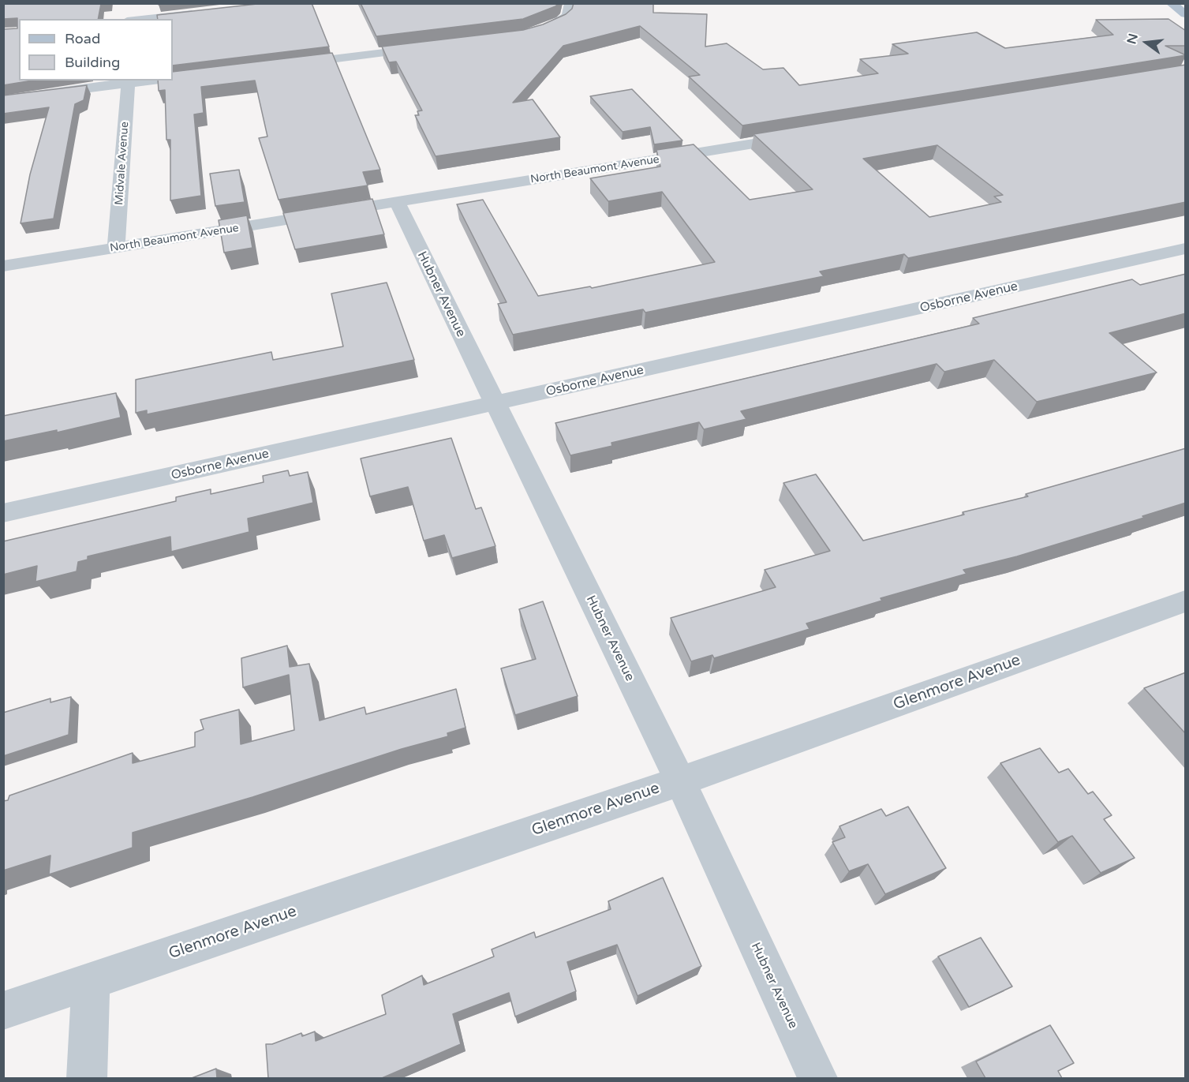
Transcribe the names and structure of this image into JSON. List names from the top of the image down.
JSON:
{
  "streets": {
    "street": [
      "Midvale Avenue",
      "North Beaumont Avenue",
      "Hubner Avenue",
      "Osborne Avenue",
      "Glenmore Avenue"
    ]
  },
  "crossings": [
    ["Midvale Avenue", "North Beaumont Avenue"],
    ["North Beaumont Avenue", "Hubner Avenue"],
    ["Hubner Avenue", "Osborne Avenue"],
    ["Hubner Avenue", "Glenmore Avenue"]
  ],
  "legend": ["Road", "Building"],
  "north": "left"
}
